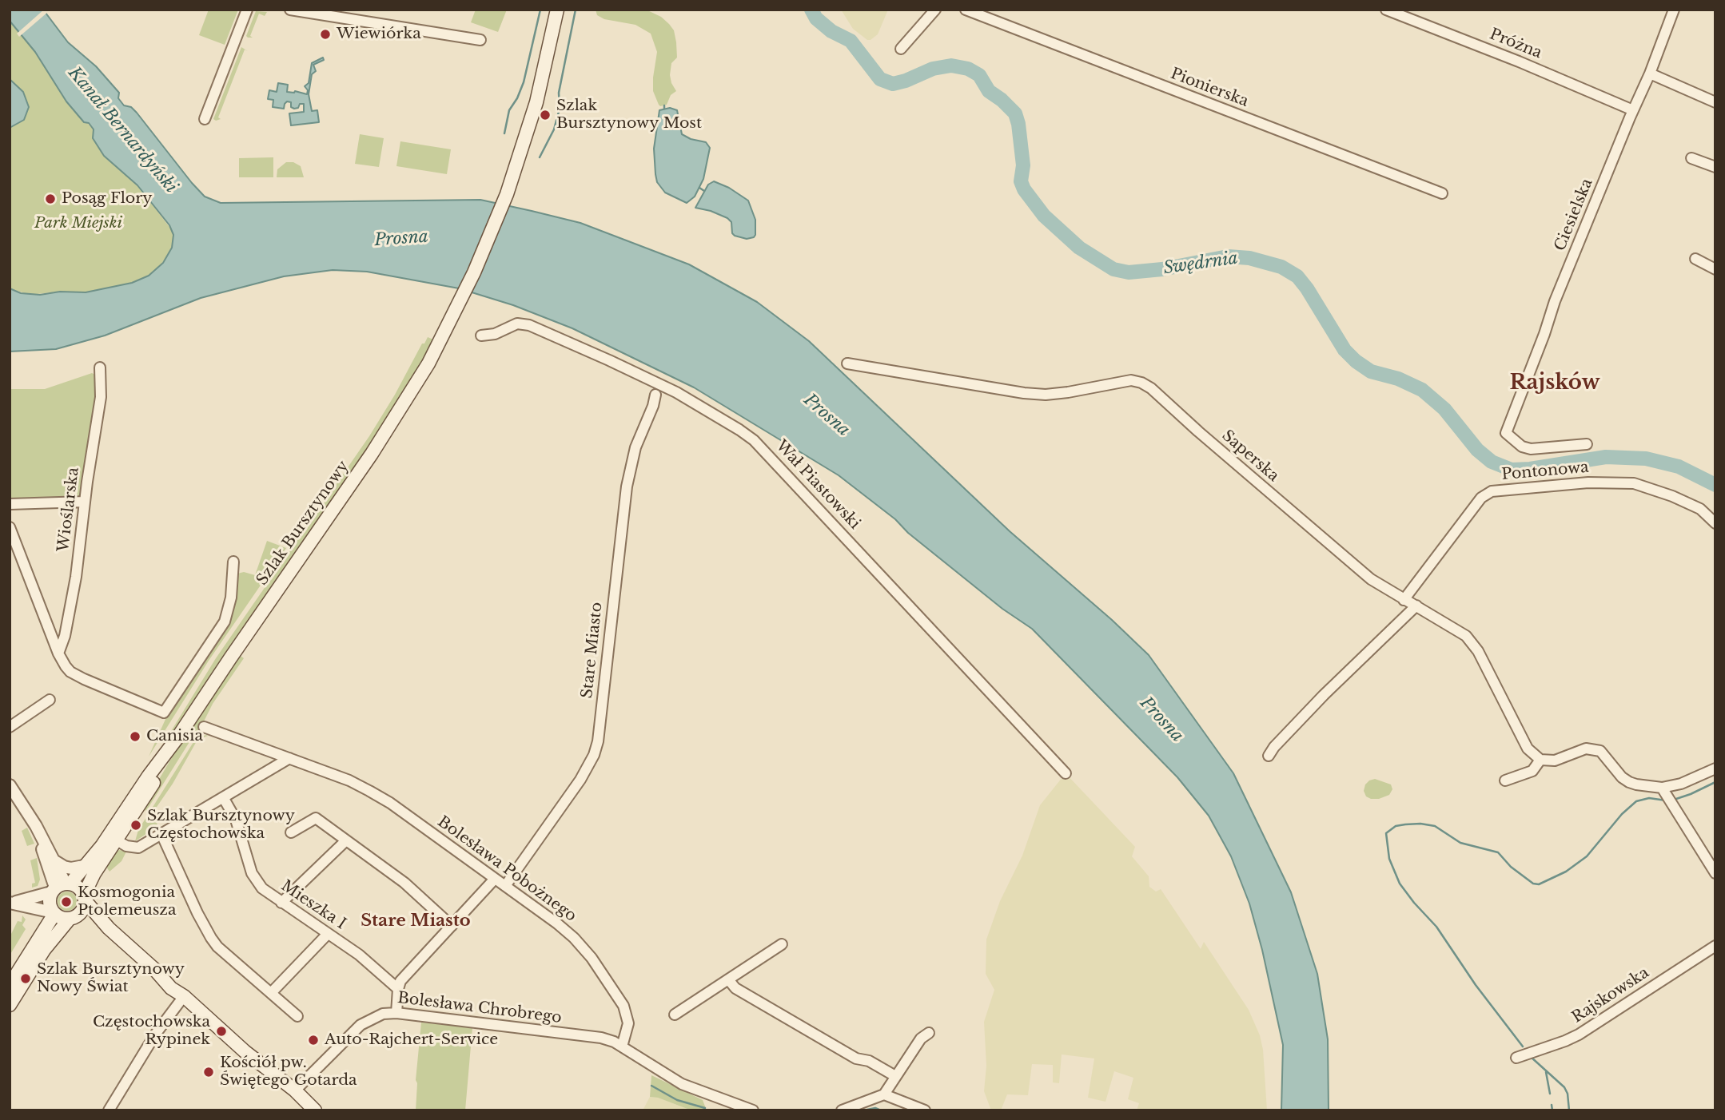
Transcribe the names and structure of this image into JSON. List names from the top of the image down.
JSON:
{
  "streets": {
    "main road": ["Szlak Bursztynowy"],
    "street": [
      "Próżna",
      "Pionierska",
      "Ciesielska",
      "Saperska",
      "Pontonowa",
      "Wał Piastowski",
      "Wioślarska",
      "Stare Miasto",
      "Bolesława Pobożnego",
      "Mieszka I",
      "Rajskowska",
      "Bolesława Chrobrego"
    ]
  },
  "crossings": [
    ["Próżna", "Ciesielska"],
    ["Saperska", "Pontonowa"],
    ["Stare Miasto", "Bolesława Pobożnego"],
    ["Bolesława Pobożnego", "Bolesława Chrobrego"]
  ],
  "districts": ["Rajsków", "Stare Miasto"],
  "water": ["Kanał Bernardyński", "Prosna", "Swędrnia"],
  "parks": ["Park Miejski"],
  "places": [
    "Wiewiórka",
    "Szlak Bursztynowy Most",
    "Posąg Flory",
    "Canisia",
    "Szlak Bursztynowy Częstochowska",
    "Kosmogonia Ptolemeusza",
    "Szlak Bursztynowy Nowy Świat",
    "Częstochowska Rypinek",
    "Auto-Rajchert-Service",
    "Kościół pw. Świętego Gotarda"
  ]
}
